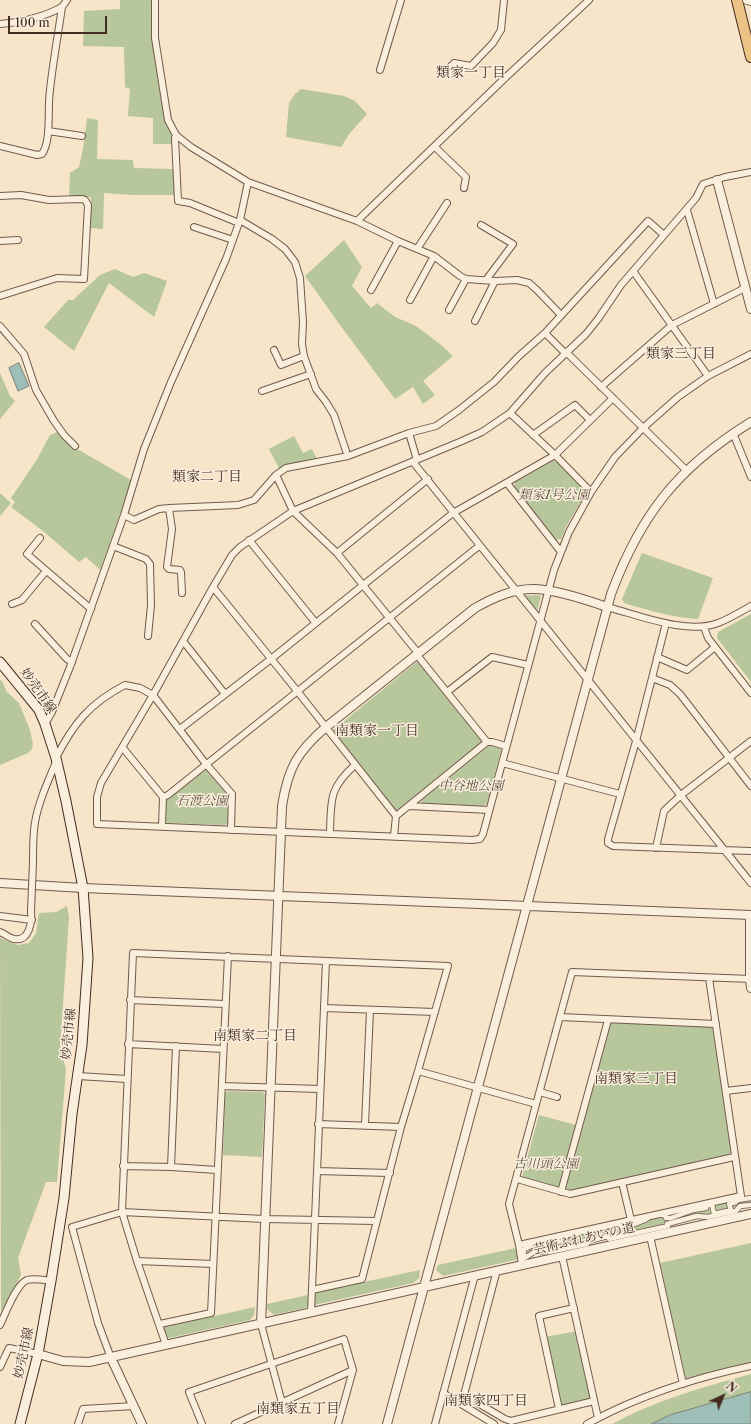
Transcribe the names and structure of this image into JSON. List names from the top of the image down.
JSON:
{
  "streets": {
    "main road": ["妙売市線"],
    "street": ["芸術ふれあいの道"]
  },
  "crossings": [
    ["妙売市線", "芸術ふれあいの道"]
  ],
  "districts": [
    "類家一丁目",
    "類家三丁目",
    "類家二丁目",
    "南類家一丁目",
    "南類家二丁目",
    "南類家三丁目",
    "南類家四丁目",
    "南類家五丁目"
  ],
  "parks": [
    "類家1号公園",
    "中谷地公園",
    "石渡公園",
    "古川頭公園"
  ],
  "scale_bar": "100 m",
  "north": "top right"
}
